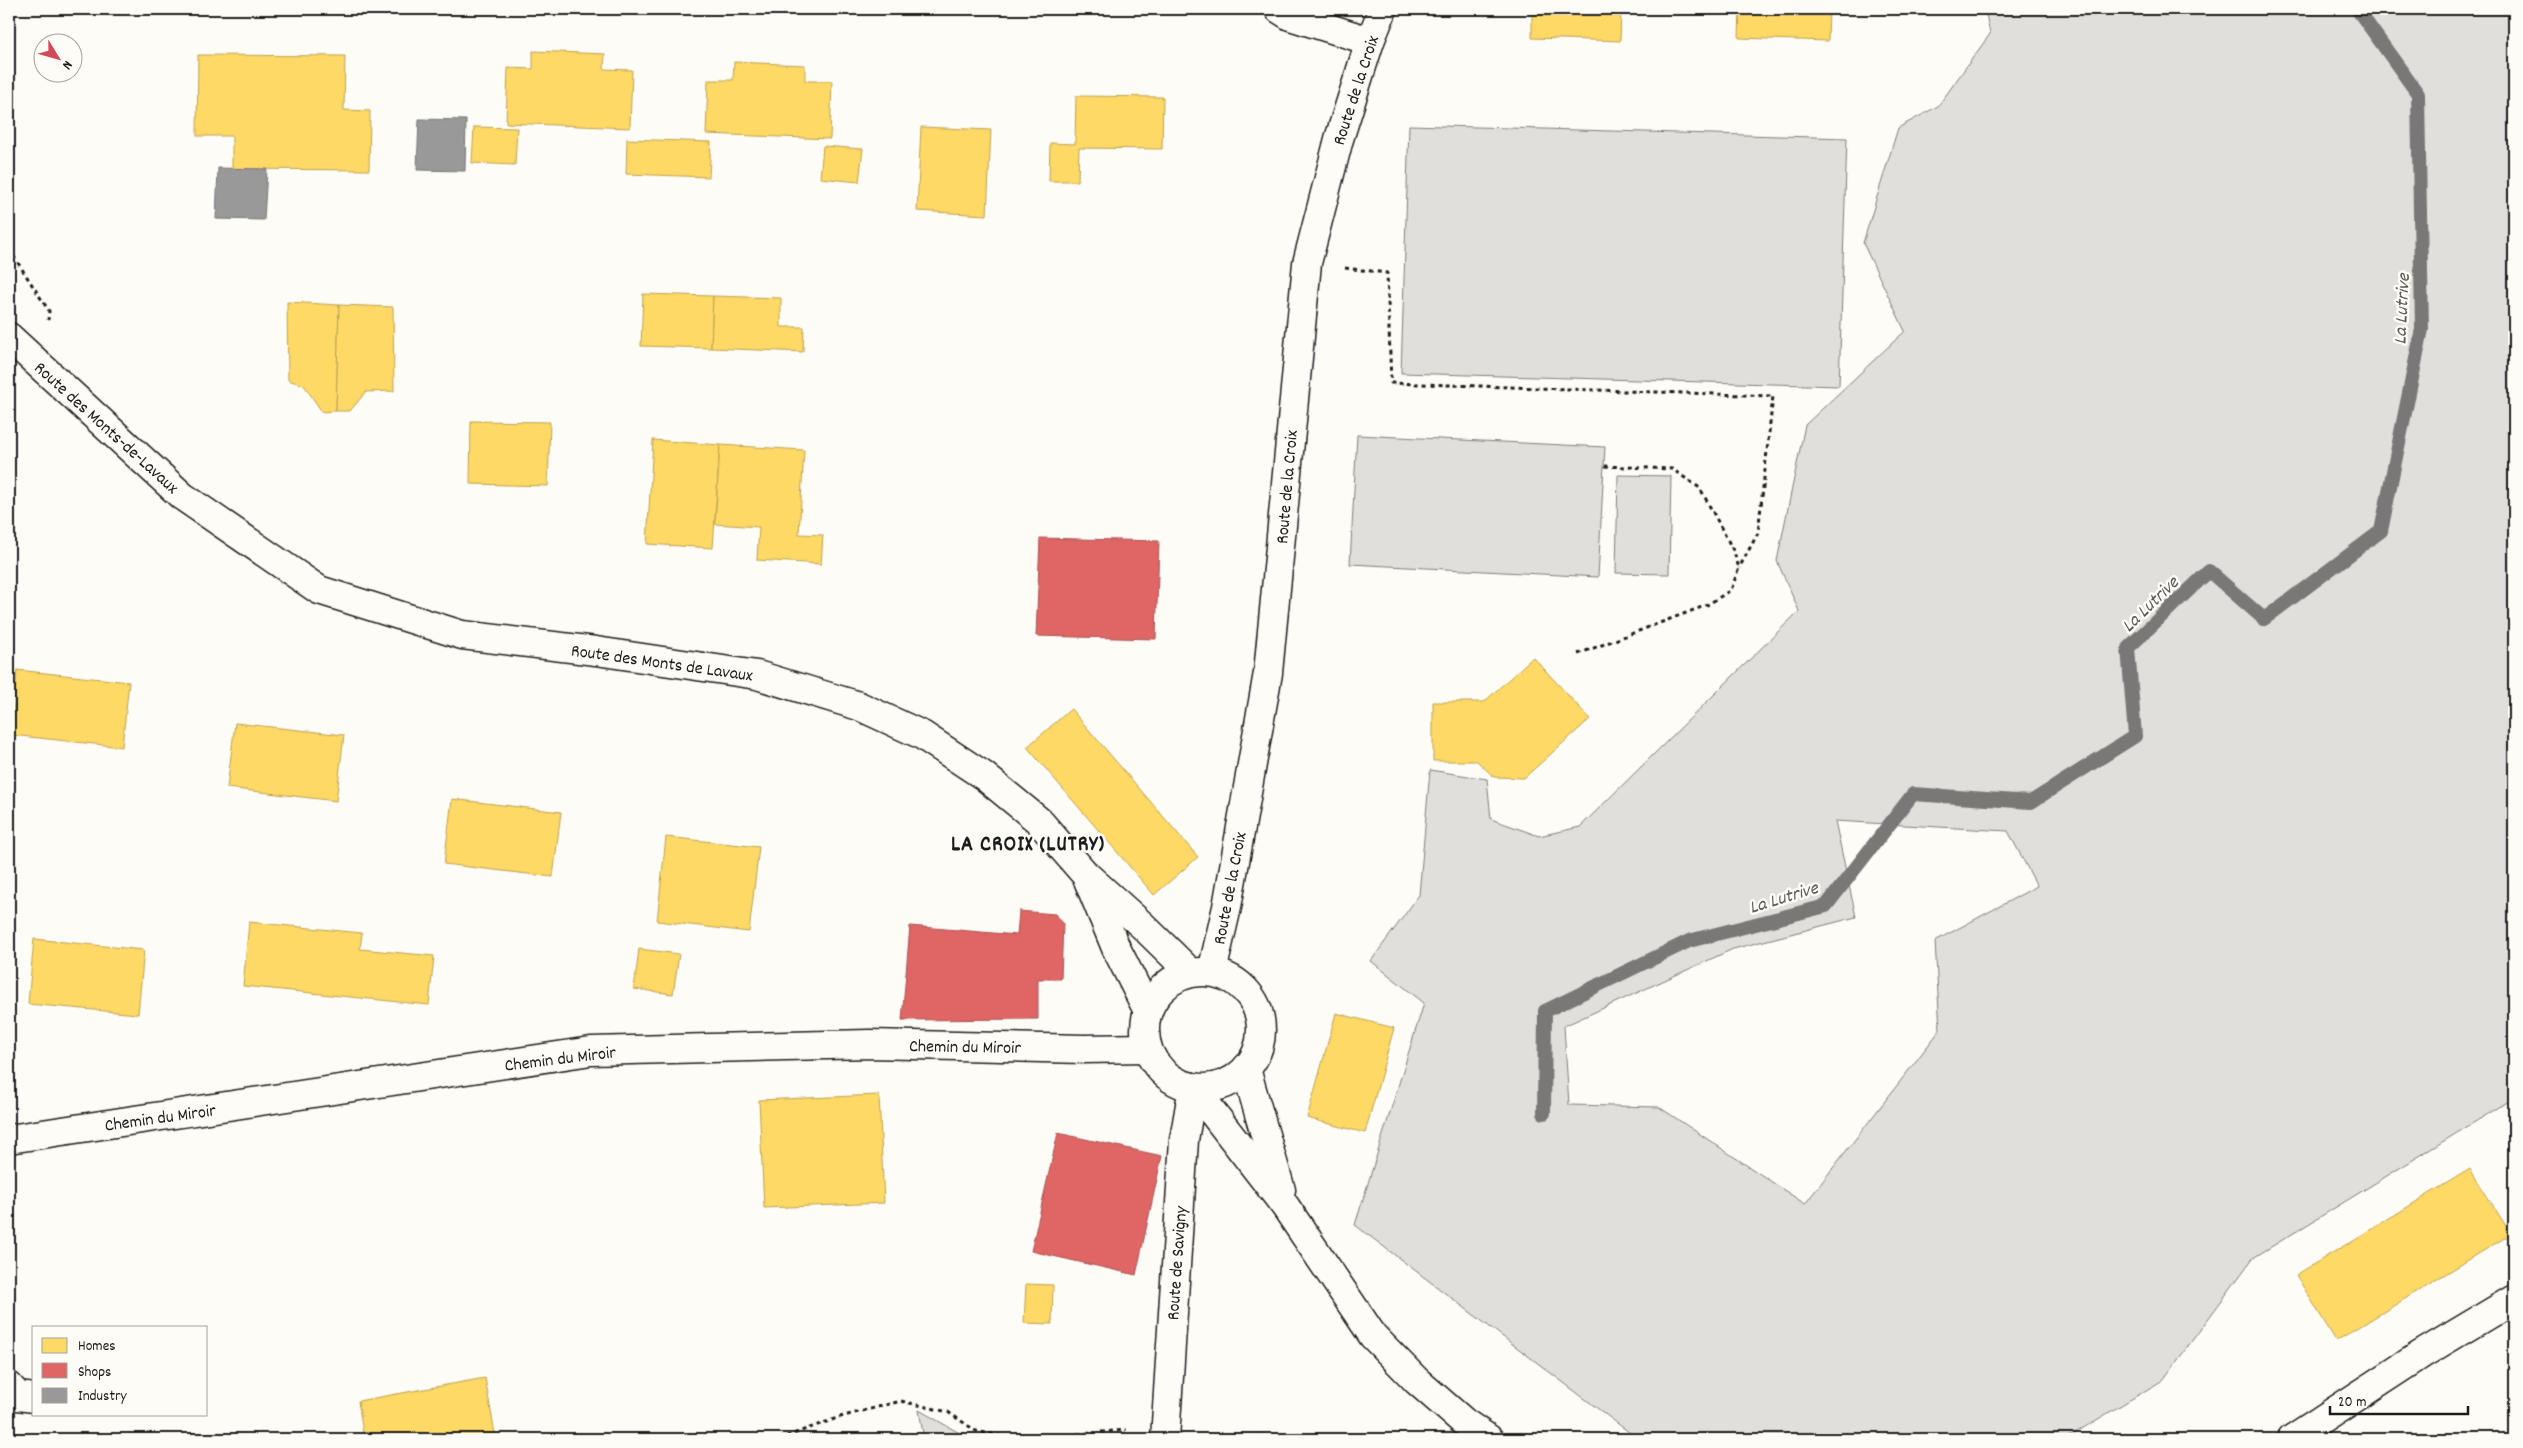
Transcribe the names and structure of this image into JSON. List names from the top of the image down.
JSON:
{
  "streets": {
    "street": [
      "Route de la Croix",
      "Route des Monts-de-Lavaux",
      "Route des Monts de Lavaux",
      "Chemin du Miroir",
      "Route de Savigny"
    ]
  },
  "crossings": [
    ["Route de la Croix", "Route des Monts de Lavaux"],
    ["Route de la Croix", "Chemin du Miroir"],
    ["Route de la Croix", "Route de Savigny"],
    ["Route des Monts-de-Lavaux", "Route des Monts de Lavaux"],
    ["Route des Monts de Lavaux", "Chemin du Miroir"],
    ["Route des Monts de Lavaux", "Route de Savigny"],
    ["Chemin du Miroir", "Route de Savigny"]
  ],
  "districts": ["LA CROIX (LUTRY)"],
  "water": ["La Lutrive"],
  "legend": ["Homes", "Shops", "Industry"],
  "scale_bar": "20 m",
  "north": "bottom right"
}
